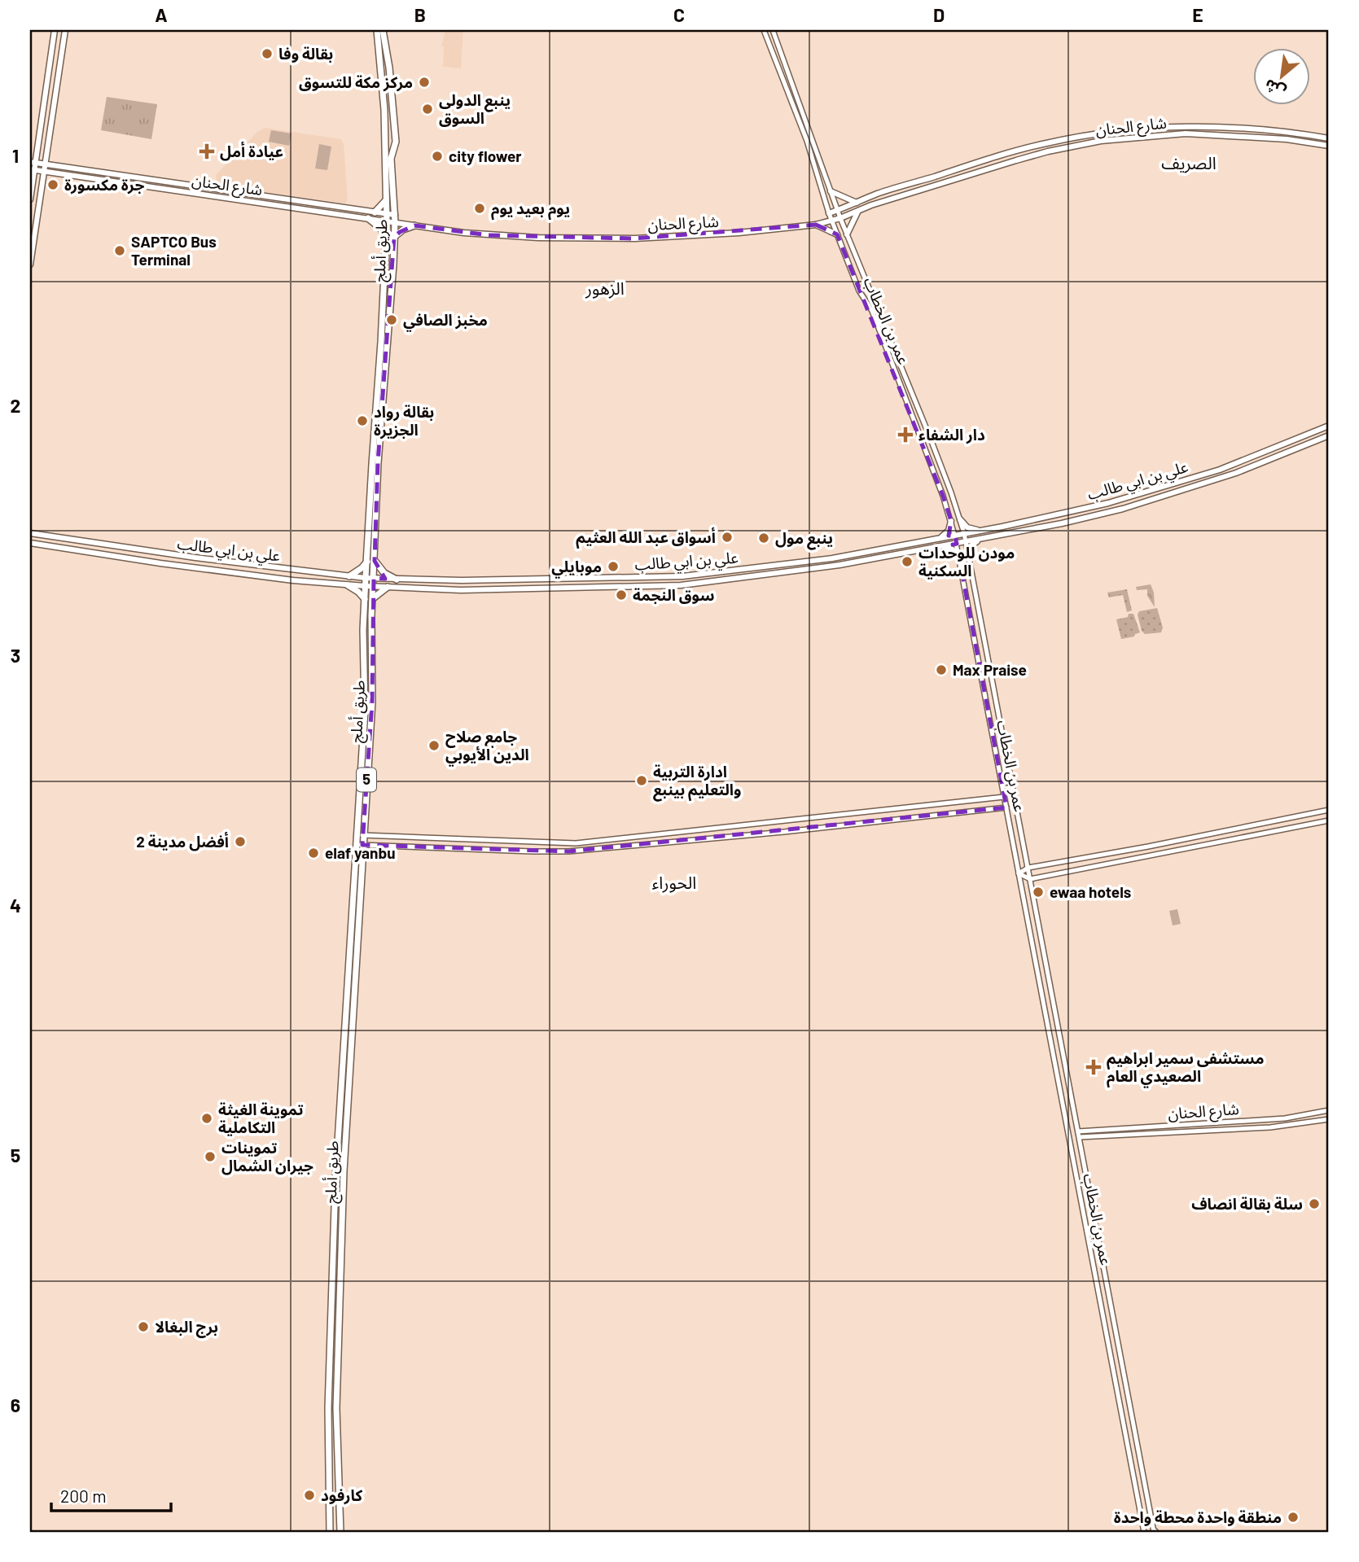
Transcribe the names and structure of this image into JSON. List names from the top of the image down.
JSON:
{
  "streets": {
    "highway": ["طريق أملج", "5"],
    "main road": ["شارع الحنان", "علي بن ابي طالب"],
    "street": ["عمر بن الخطاب"]
  },
  "crossings": [
    ["شارع الحنان", "طريق أملج"],
    ["شارع الحنان", "عمر بن الخطاب"],
    ["طريق أملج", "علي بن ابي طالب"],
    ["عمر بن الخطاب", "علي بن ابي طالب"]
  ],
  "districts": ["الصريف", "الزهور", "الحوراء"],
  "places": {
    "other": [
      "بقالة وفا",
      "مركز مكة للتسوق",
      "ينبع الدولى السوق",
      "city flower",
      "جرة مكسورة",
      "يوم بعيد يوم",
      "SAPTCO Bus Terminal",
      "مخبز الصافي",
      "بقالة رواد الجزيرة",
      "أسواق عبد الله العثيم",
      "ينبع مول",
      "مودن للوحدات السكنية",
      "موبايلي",
      "سوق النجمة",
      "Max Praise",
      "جامع صلاح الدين الأيوبي",
      "ادارة التربية والتعليم بينبع",
      "2 أفضل مدينة",
      "elaf yanbu",
      "ewaa hotels",
      "تموينة الغيثة التكاملية",
      "تموينات جيران الشمال",
      "سلة بقالة انصاف",
      "برج البغالا",
      "كارفود",
      "منطقة واحدة محطة واحدة"
    ],
    "health": ["عيادة أمل", "دار الشفاء", "مستشفى سمير ابراهيم الصعيدي العام"]
  },
  "scale_bar": "200 m",
  "north": "bottom left",
  "grid": {
    "columns": [
      "A",
      "B",
      "C",
      "D",
      "E"
    ],
    "rows": [
      "1",
      "2",
      "3",
      "4",
      "5",
      "6"
    ]
  }
}
